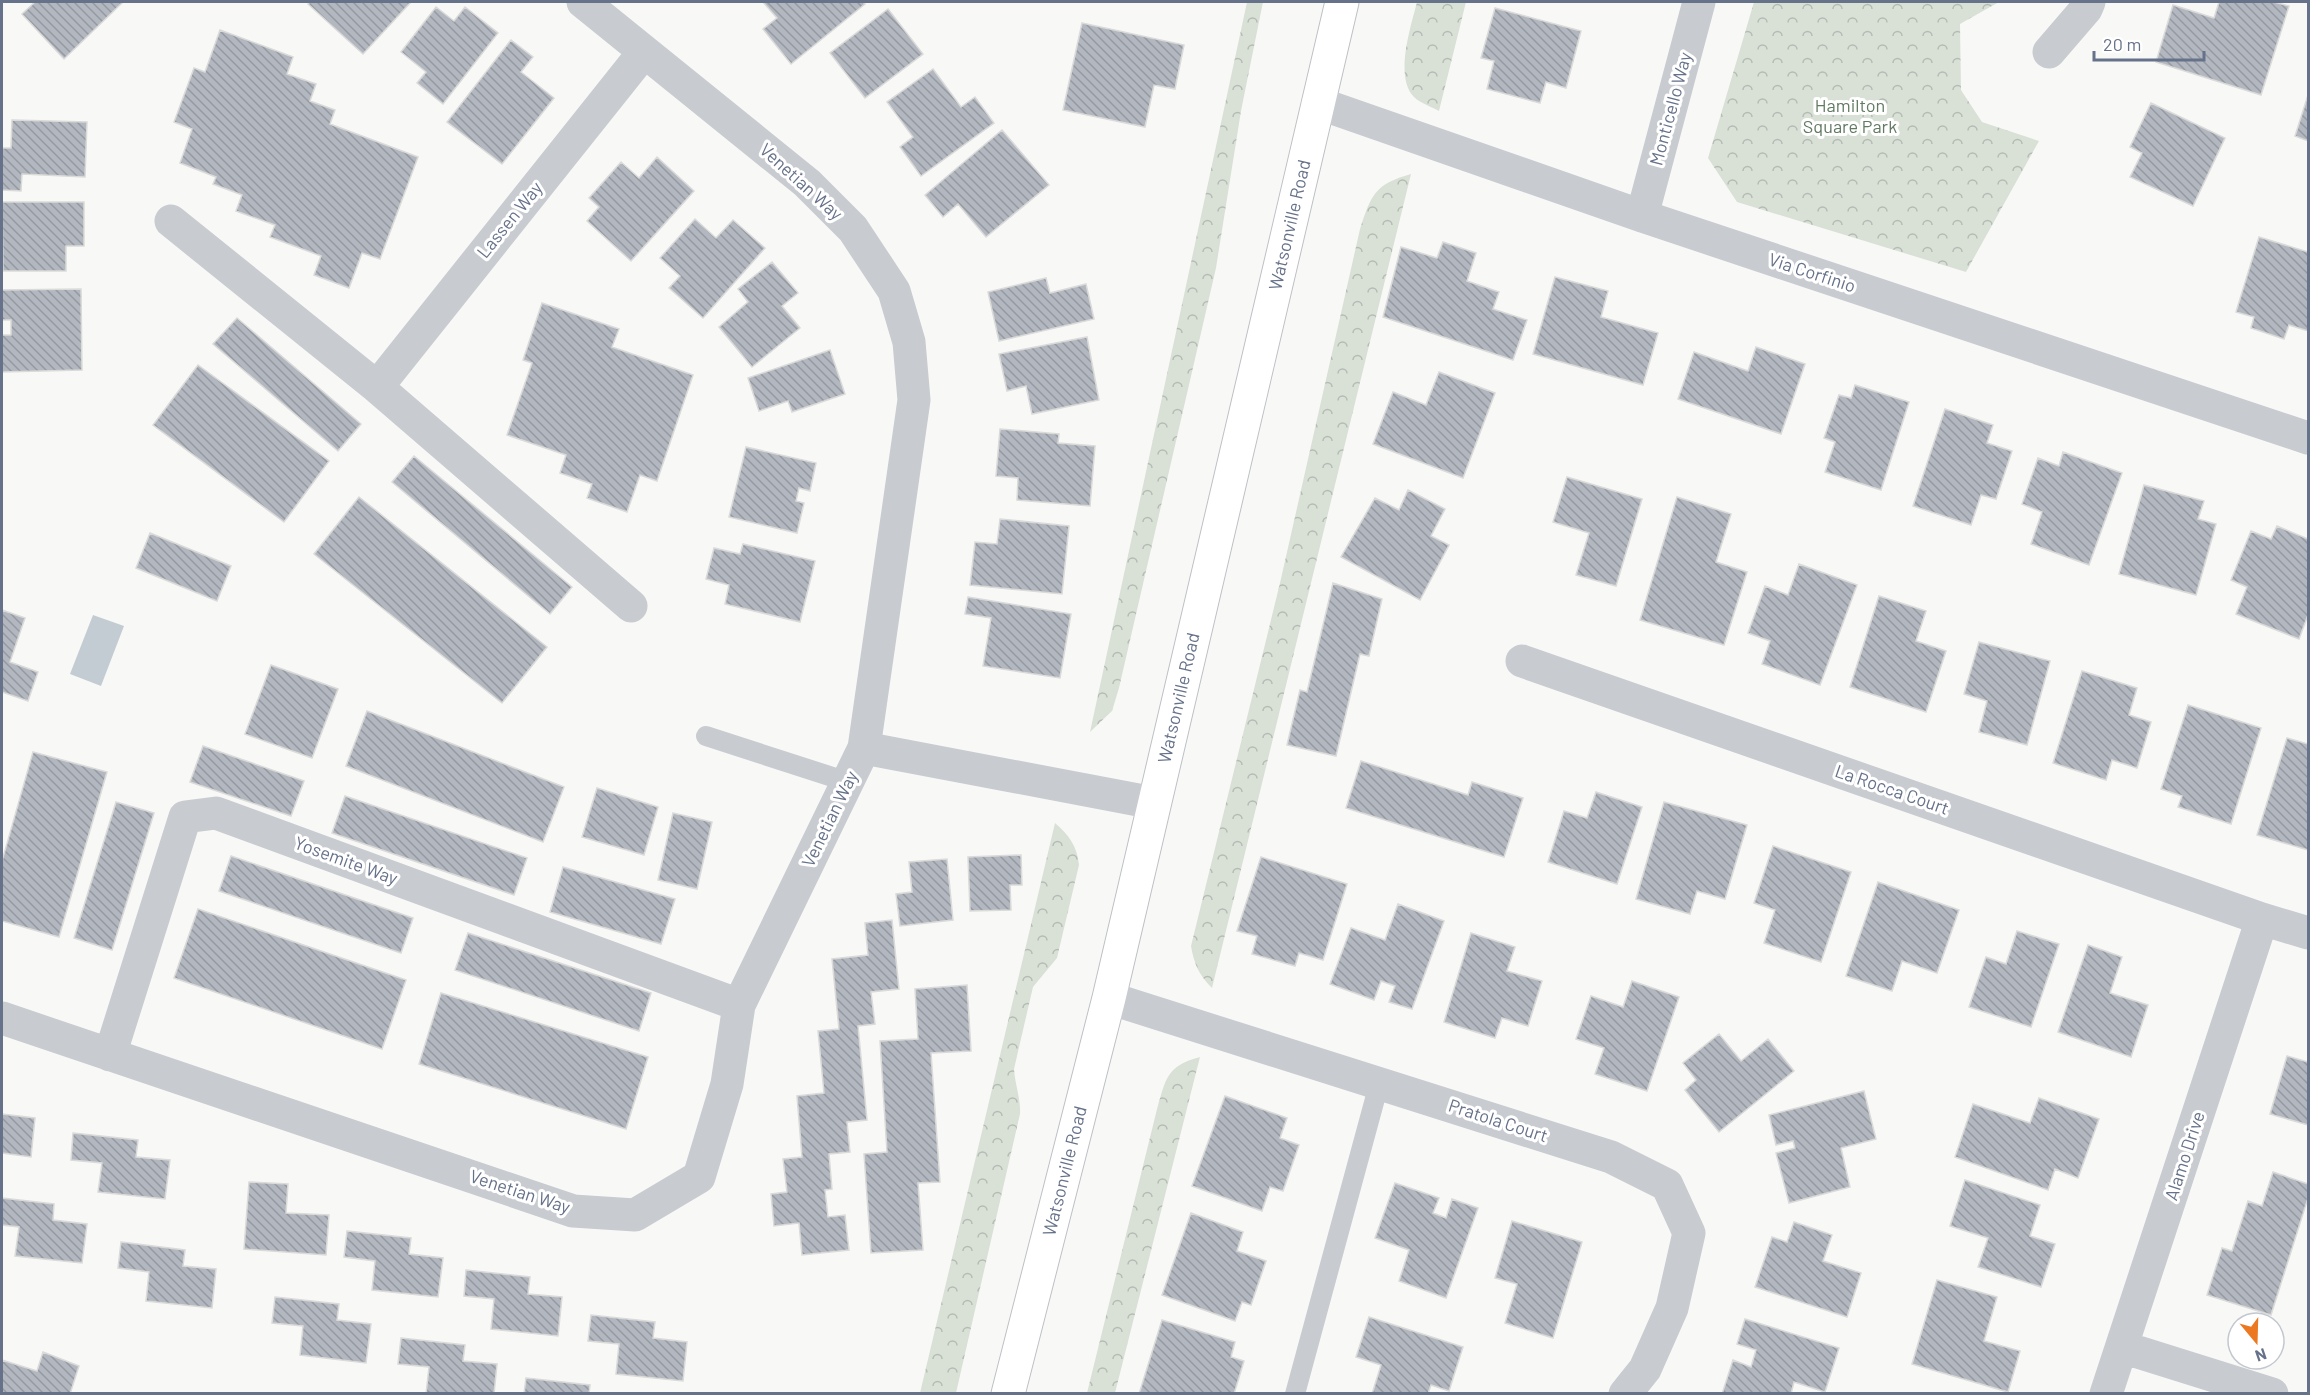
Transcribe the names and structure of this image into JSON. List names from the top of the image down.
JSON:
{
  "streets": {
    "main road": ["Watsonville Road"],
    "street": [
      "Monticello Way",
      "Venetian Way",
      "Lassen Way",
      "Via Corfinio",
      "La Rocca Court",
      "Yosemite Way",
      "Pratola Court",
      "Alamo Drive"
    ]
  },
  "crossings": [
    ["Monticello Way", "Via Corfinio"],
    ["Venetian Way", "Lassen Way"],
    ["Venetian Way", "Watsonville Road"],
    ["Venetian Way", "Yosemite Way"],
    ["Watsonville Road", "Via Corfinio"],
    ["Watsonville Road", "Pratola Court"],
    ["La Rocca Court", "Alamo Drive"]
  ],
  "parks": ["Hamilton Square Park"],
  "scale_bar": "20 m",
  "north": "bottom"
}
